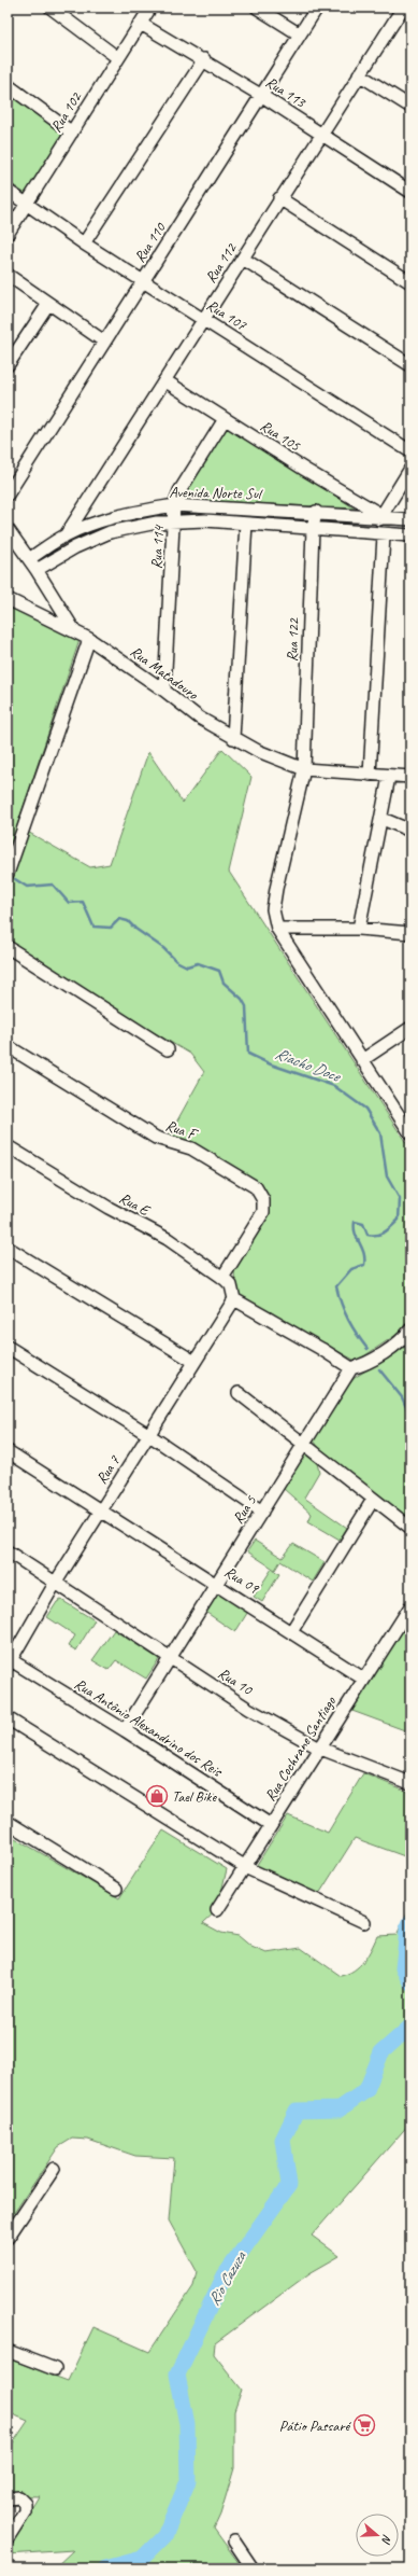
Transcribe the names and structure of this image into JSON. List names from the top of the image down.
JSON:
{
  "streets": {
    "street": [
      "Rua 113",
      "Rua 102",
      "Rua 110",
      "Rua 112",
      "Rua 107",
      "Rua 105",
      "Avenida Norte Sul",
      "Rua 114",
      "Rua 122",
      "Rua Matadouro",
      "Rua F",
      "Rua E",
      "Rua 7",
      "Rua 5",
      "Rua 09",
      "Rua 10",
      "Rua Antônio Alexandrino dos Reis",
      "Rua Cochrane Santiago"
    ]
  },
  "crossings": [
    ["Rua 113", "Rua 102"],
    ["Rua 113", "Rua 110"],
    ["Rua 113", "Rua 112"],
    ["Rua 102", "Rua 107"],
    ["Rua 110", "Rua 107"],
    ["Rua 112", "Rua 107"],
    ["Rua 112", "Rua 105"],
    ["Rua 112", "Avenida Norte Sul"],
    ["Rua 105", "Avenida Norte Sul"],
    ["Rua 105", "Rua 114"],
    ["Avenida Norte Sul", "Rua 114"],
    ["Avenida Norte Sul", "Rua 122"],
    ["Rua 114", "Rua Matadouro"],
    ["Rua 122", "Rua Matadouro"],
    ["Rua F", "Rua E"],
    ["Rua E", "Rua 7"],
    ["Rua 7", "Rua 09"],
    ["Rua 7", "Rua 10"],
    ["Rua 7", "Rua Antônio Alexandrino dos Reis"],
    ["Rua 5", "Rua 09"],
    ["Rua 5", "Rua 10"],
    ["Rua 5", "Rua Antônio Alexandrino dos Reis"],
    ["Rua 09", "Rua Cochrane Santiago"],
    ["Rua 10", "Rua Cochrane Santiago"],
    ["Rua Antônio Alexandrino dos Reis", "Rua Cochrane Santiago"]
  ],
  "water": ["Riacho Doce", "Rio Cazuza"],
  "places": {
    "shop": ["Tael Bike"],
    "supermarket": ["Pátio Passaré"]
  },
  "north": "right"
}
